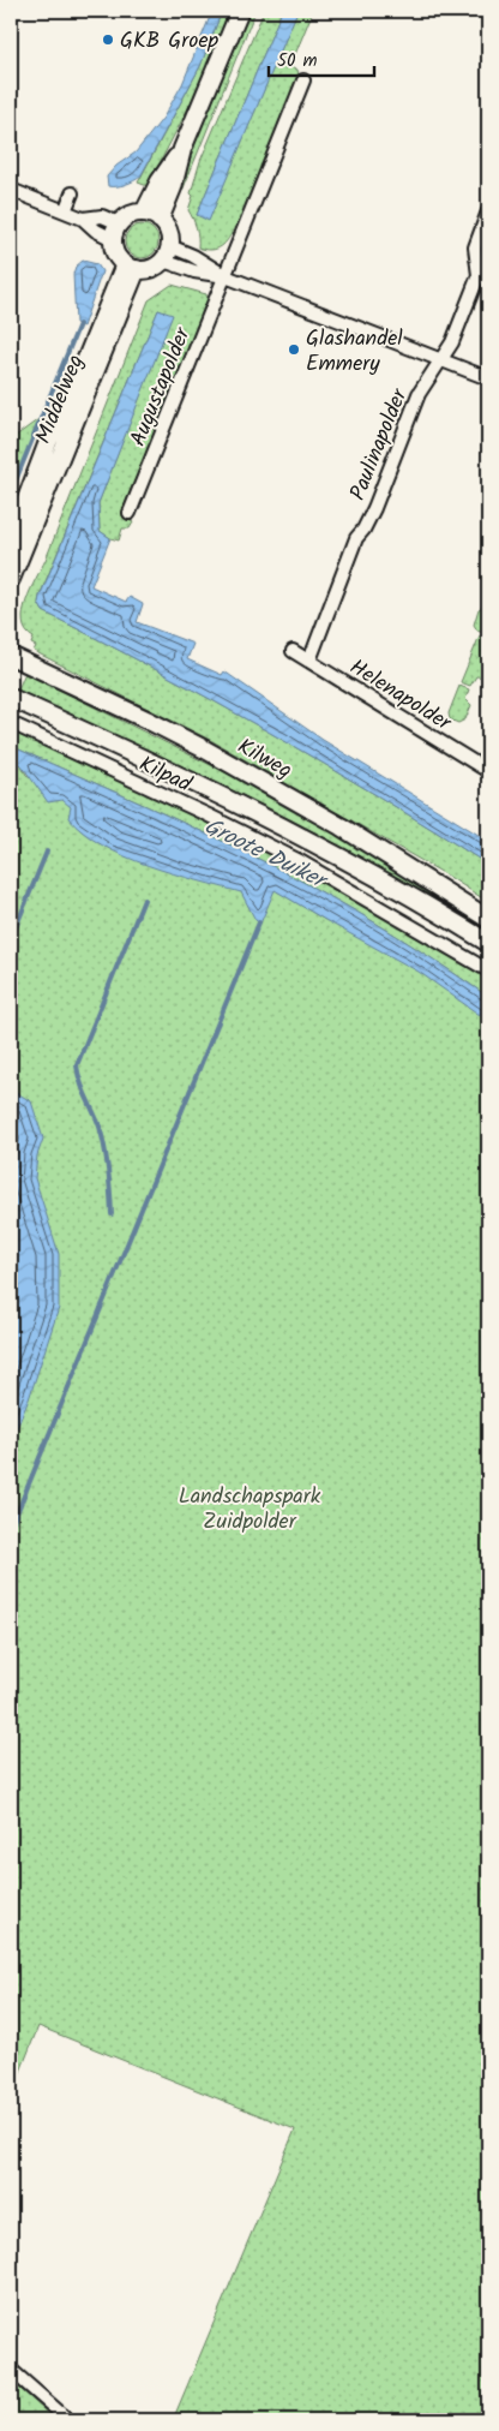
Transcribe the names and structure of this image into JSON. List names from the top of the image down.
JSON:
{
  "streets": {
    "main road": ["Middelweg", "Kilweg"],
    "street": [
      "Augustapolder",
      "Paulinapolder",
      "Helenapolder",
      "Kilpad"
    ]
  },
  "crossings": [
    ["Paulinapolder", "Helenapolder"]
  ],
  "water": ["Groote Duiker"],
  "parks": ["Landschapspark Zuidpolder"],
  "places": ["GKB Groep", "Glashandel Emmery"],
  "scale_bar": "50 m"
}
